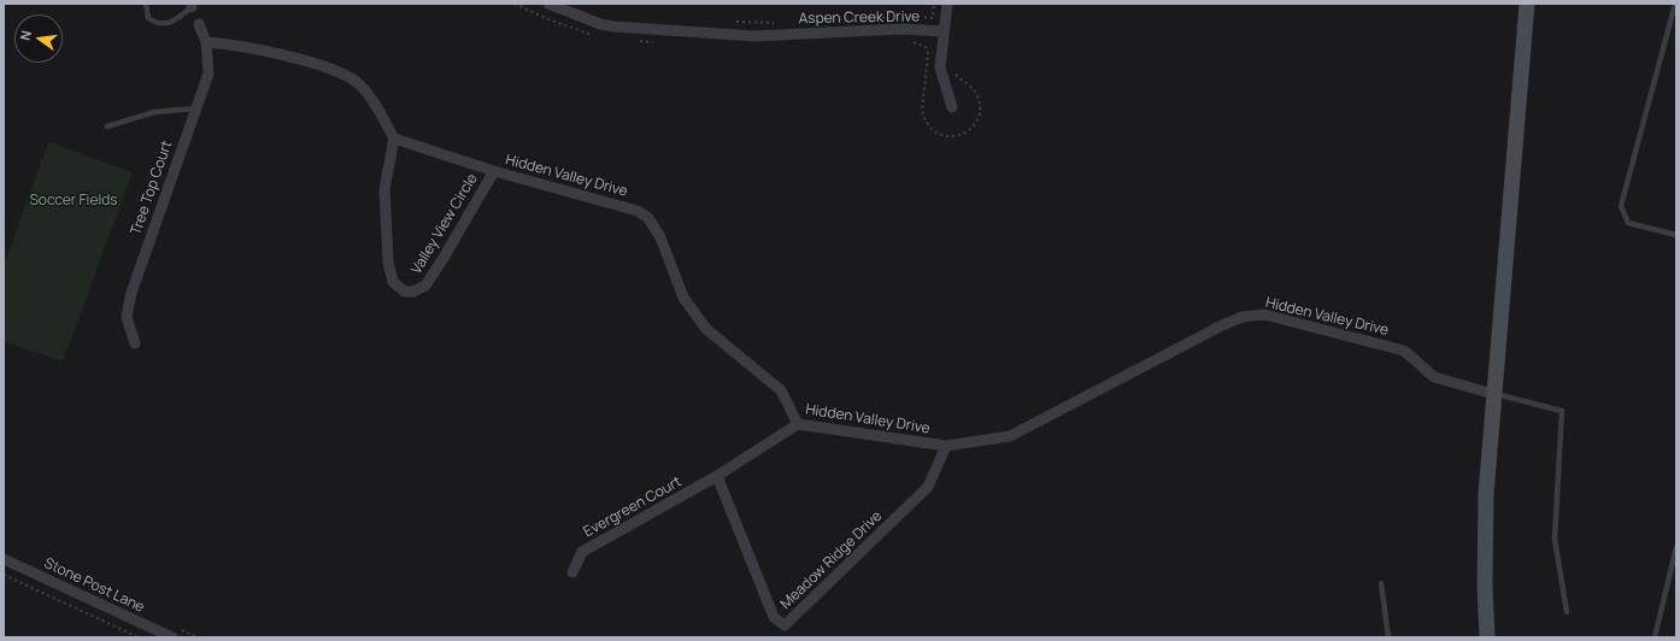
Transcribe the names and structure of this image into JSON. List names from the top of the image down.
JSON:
{
  "streets": {
    "street": [
      "Aspen Creek Drive",
      "Hidden Valley Drive",
      "Tree Top Court",
      "Valley View Circle",
      "Evergreen Court",
      "Meadow Ridge Drive",
      "Stone Post Lane"
    ]
  },
  "crossings": [
    ["Hidden Valley Drive", "Valley View Circle"],
    ["Hidden Valley Drive", "Meadow Ridge Drive"],
    ["Evergreen Court", "Meadow Ridge Drive"]
  ],
  "parks": ["Soccer Fields"],
  "north": "left"
}
